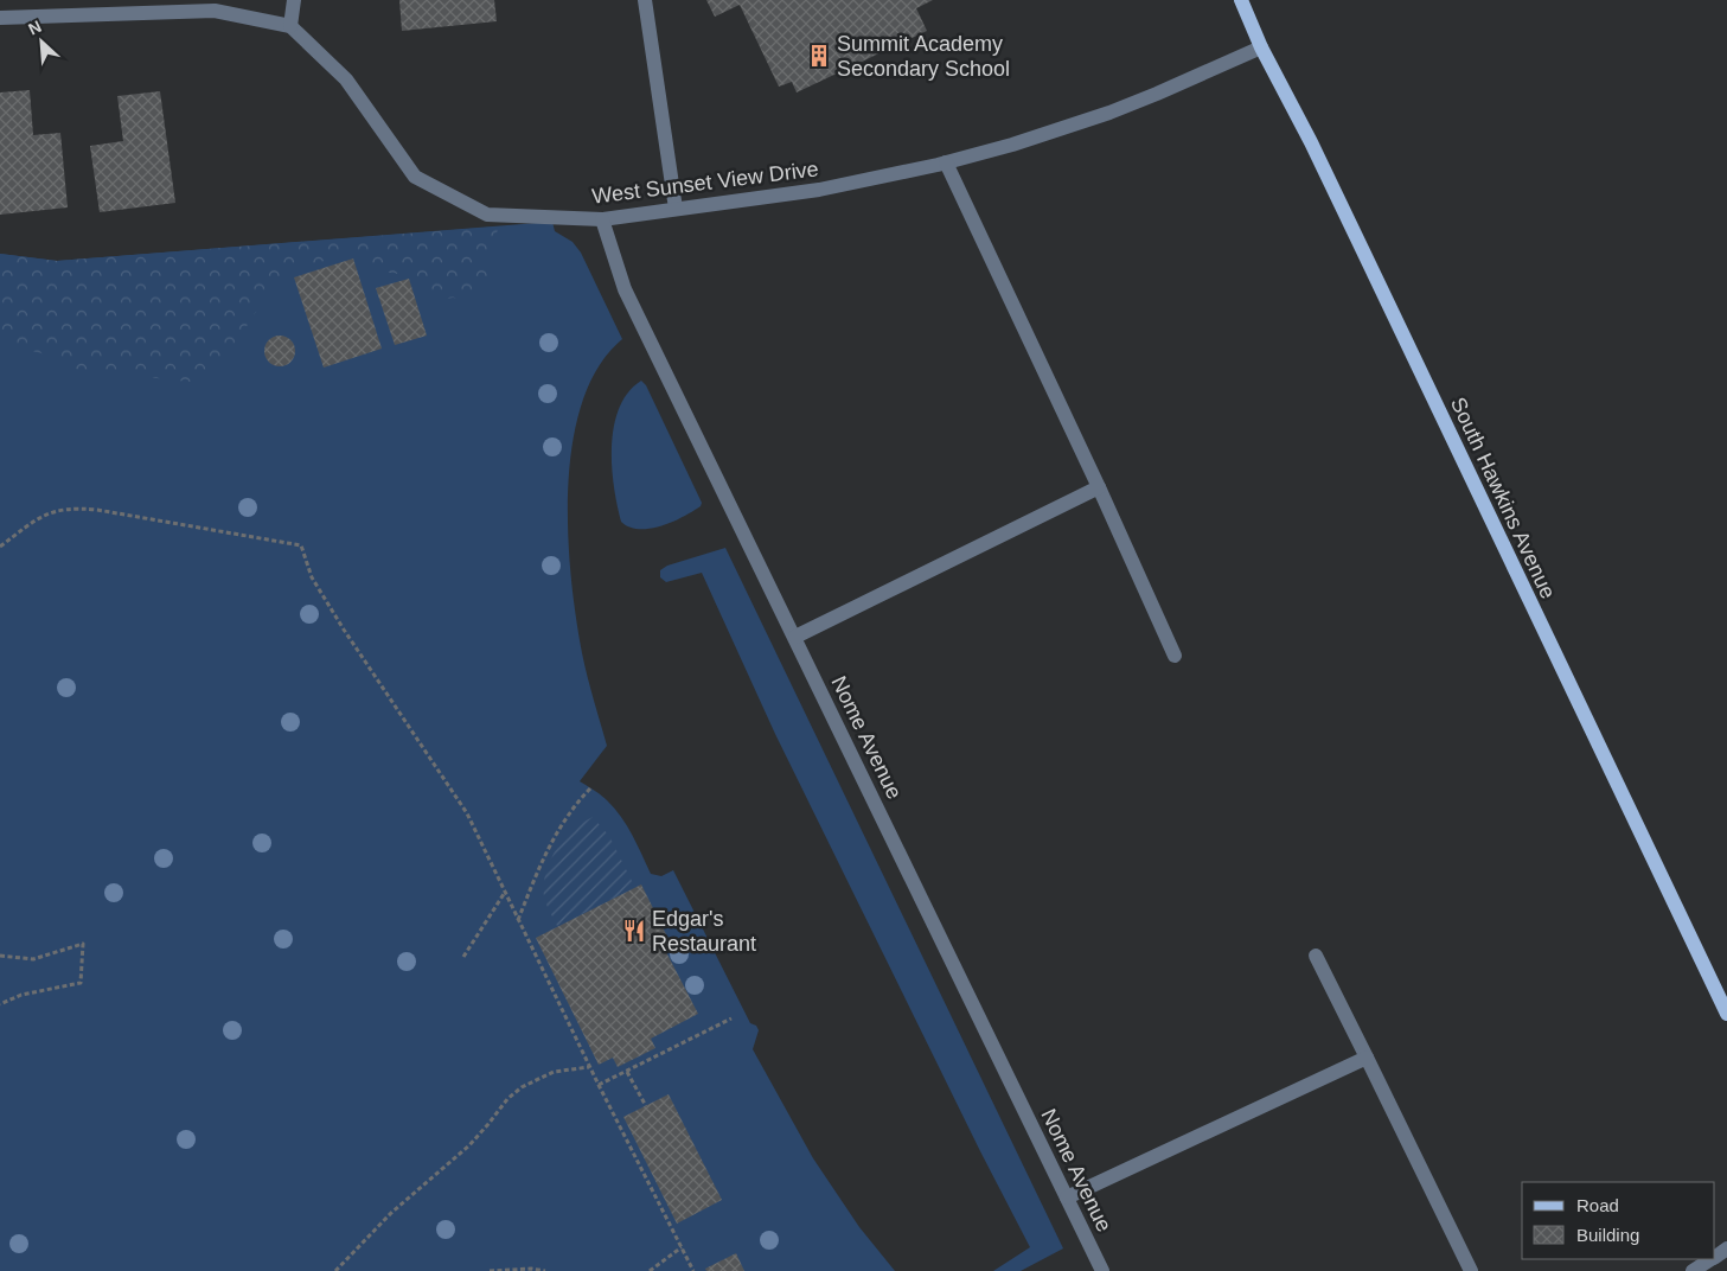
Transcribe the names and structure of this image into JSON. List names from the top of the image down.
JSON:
{
  "streets": {
    "main road": ["South Hawkins Avenue"],
    "street": ["West Sunset View Drive", "Nome Avenue"]
  },
  "crossings": [
    ["West Sunset View Drive", "South Hawkins Avenue"],
    ["West Sunset View Drive", "Nome Avenue"]
  ],
  "places": {
    "building": ["Summit Academy Secondary School"],
    "restaurant": ["Edgar's Restaurant"]
  },
  "legend": ["Road", "Building"],
  "north": "top left"
}
